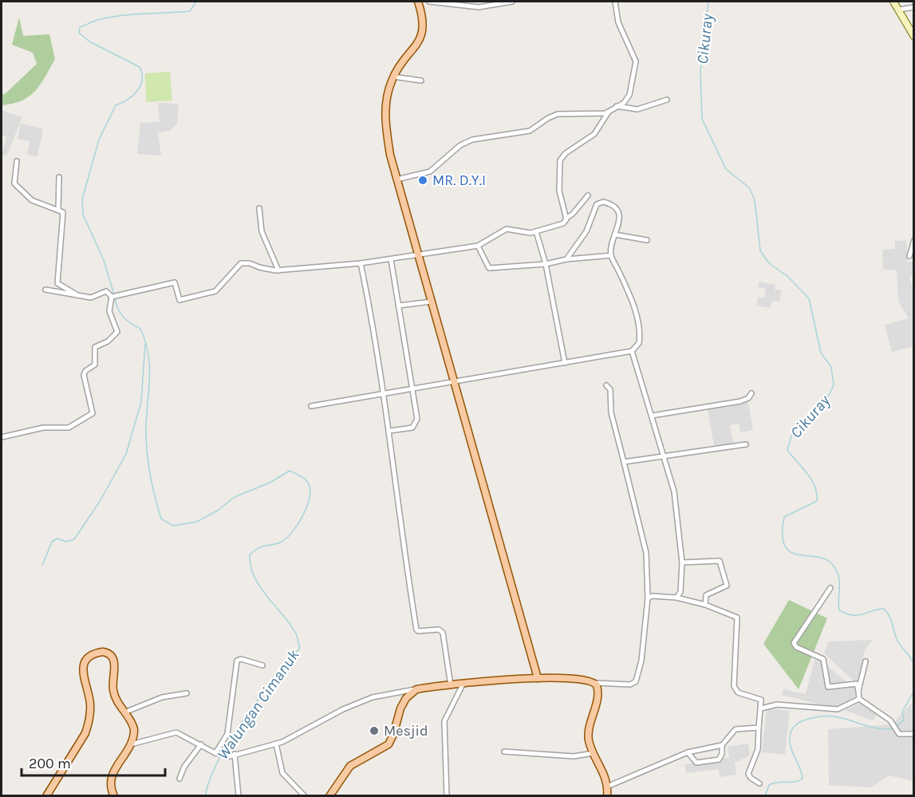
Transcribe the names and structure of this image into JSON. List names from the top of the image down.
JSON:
{
  "water": ["Cikuray", "Walungan Cimanuk"],
  "places": ["MR. D.Y.I", "Mesjid"],
  "scale_bar": "200 m"
}
